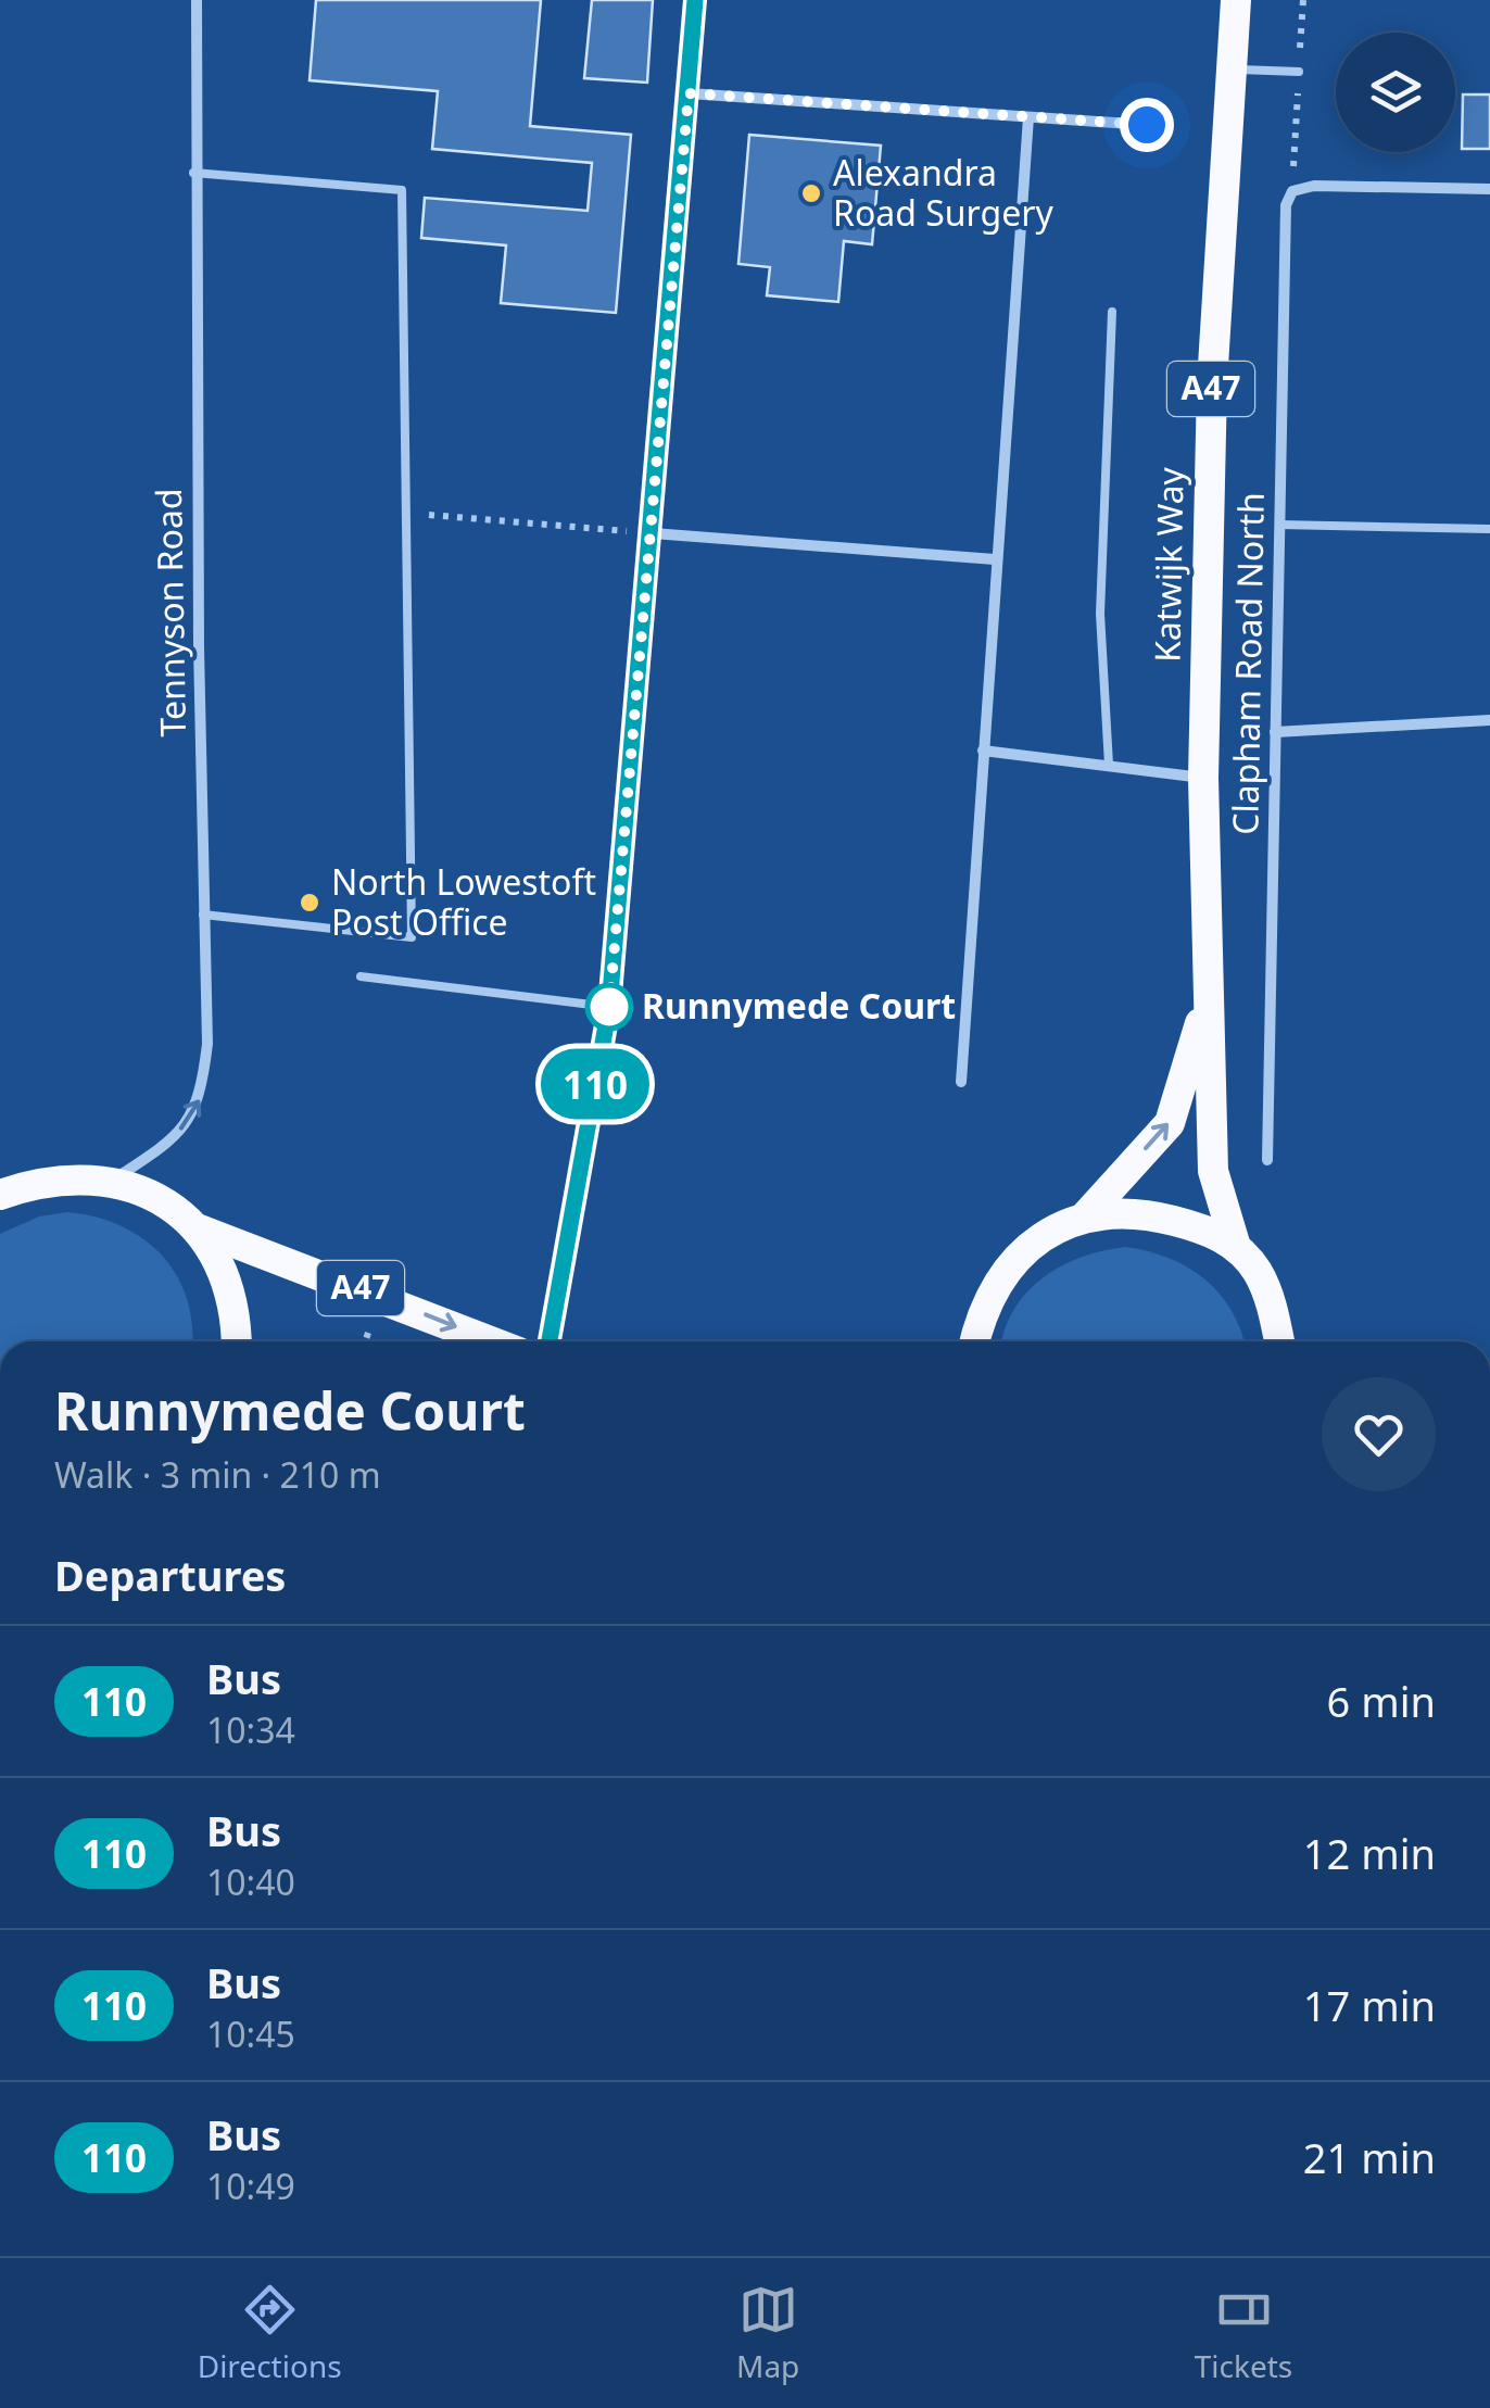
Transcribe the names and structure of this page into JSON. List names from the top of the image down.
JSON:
{
  "streets": {
    "highway": ["A47", "Katwijk Way"],
    "street": ["Tennyson Road", "Clapham Road North"]
  },
  "places": ["Alexandra Road Surgery", "North Lowestoft Post Office", "Runnymede Court"],
  "lines": ["bus line 110"],
  "page": {
    "on_map": "110",
    "heading": [
      ["Runnymede Court", "Walk · 3 min · 210 m"],
      "Departures"
    ],
    "list": [
      {
        "mark": "110",
        "name": "Bus",
        "note": "10:34",
        "value": "6 min"
      },
      {
        "mark": "110",
        "name": "Bus",
        "note": "10:40",
        "value": "12 min"
      },
      {
        "mark": "110",
        "name": "Bus",
        "note": "10:45",
        "value": "17 min"
      },
      {
        "mark": "110",
        "name": "Bus",
        "note": "10:49",
        "value": "21 min"
      }
    ],
    "tabs": ["Directions", "Map", "Tickets"]
  }
}
